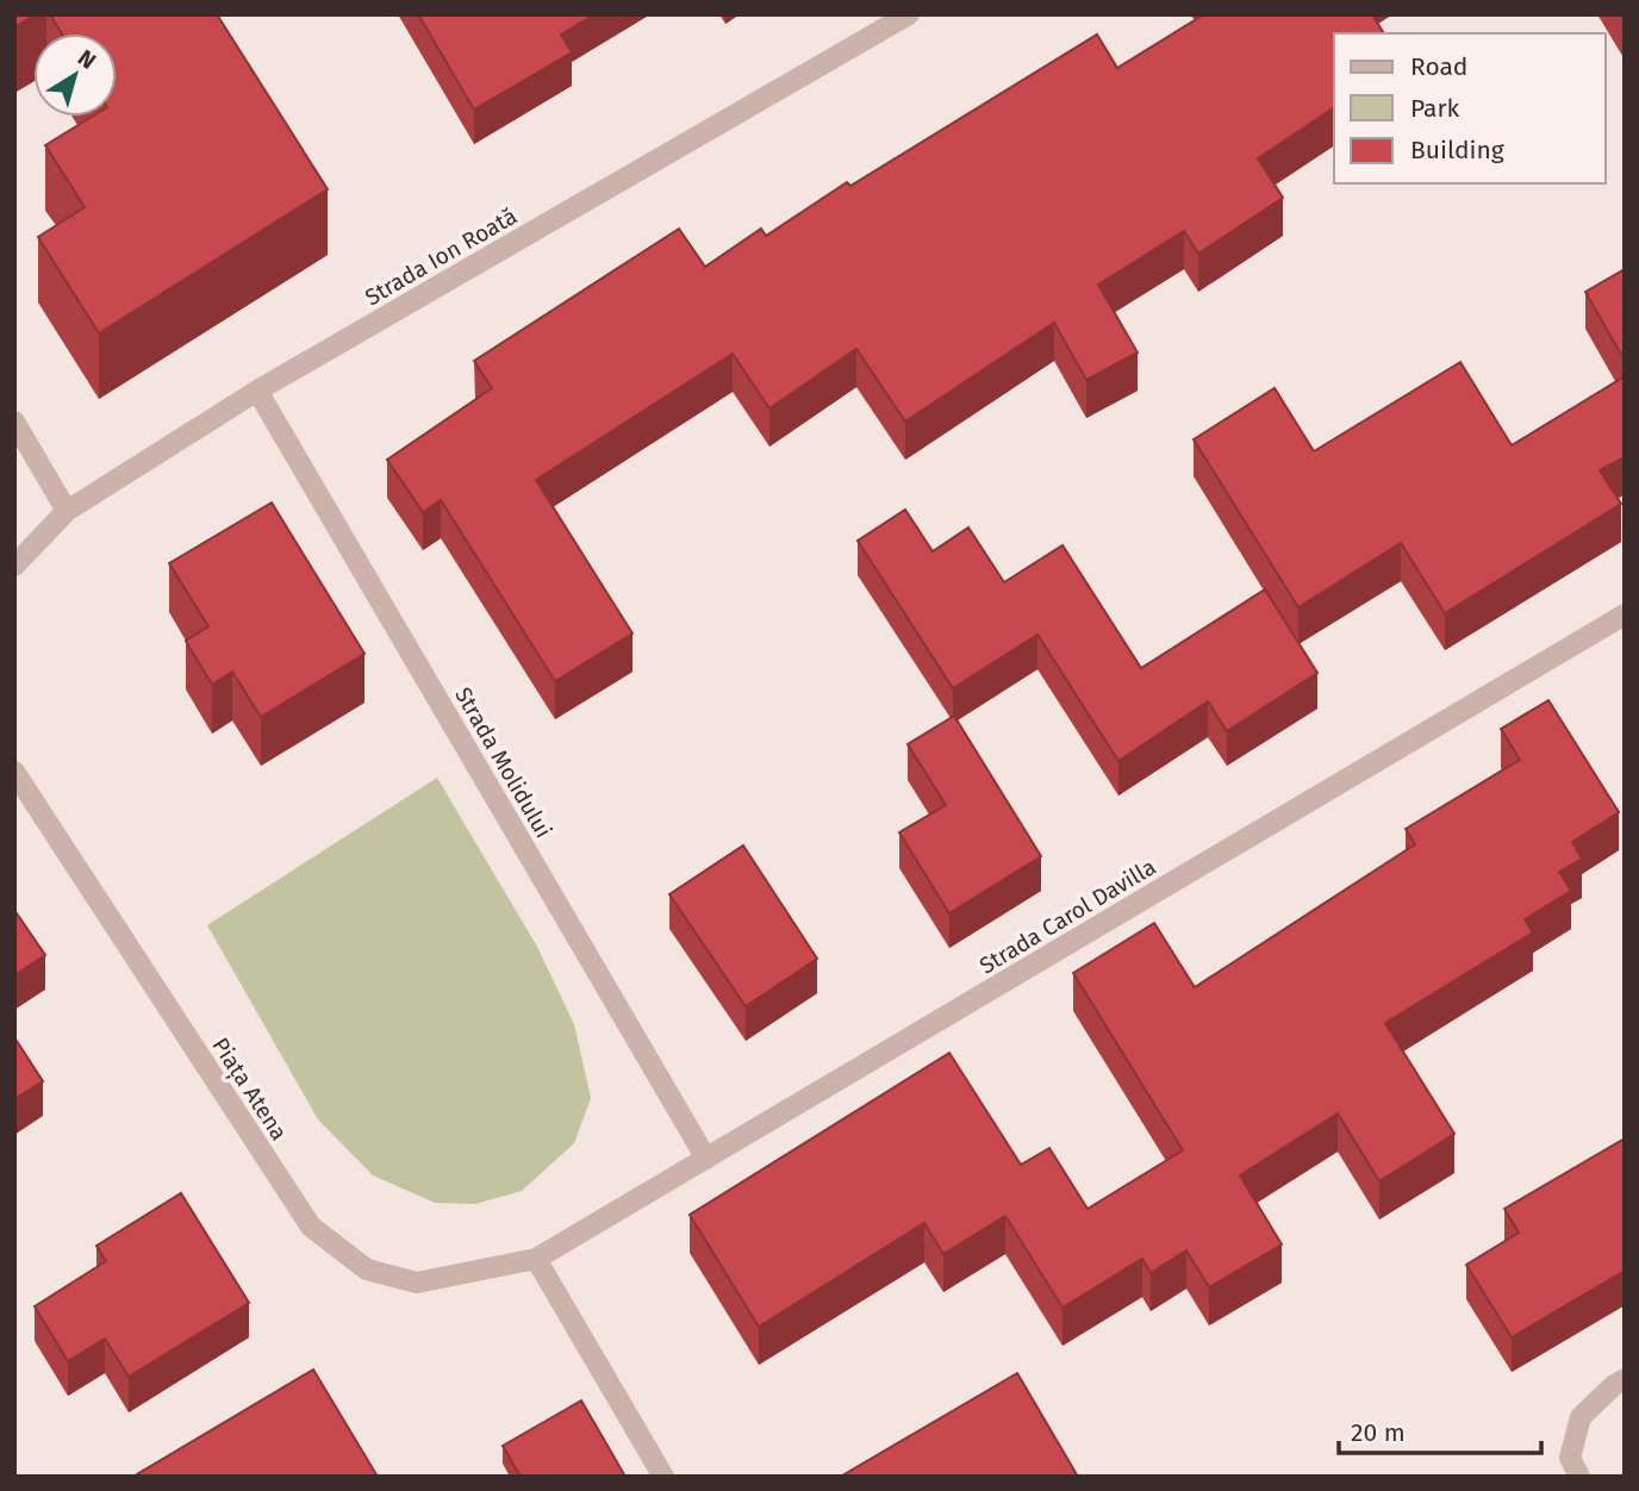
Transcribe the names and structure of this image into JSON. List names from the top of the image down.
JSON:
{
  "streets": {
    "street": [
      "Strada Ion Roată",
      "Strada Molidului",
      "Strada Carol Davilla",
      "Piața Atena"
    ]
  },
  "crossings": [
    ["Strada Ion Roată", "Strada Molidului"],
    ["Strada Molidului", "Strada Carol Davilla"],
    ["Strada Carol Davilla", "Piața Atena"]
  ],
  "legend": ["Road", "Park", "Building"],
  "scale_bar": "20 m",
  "north": "top right"
}
